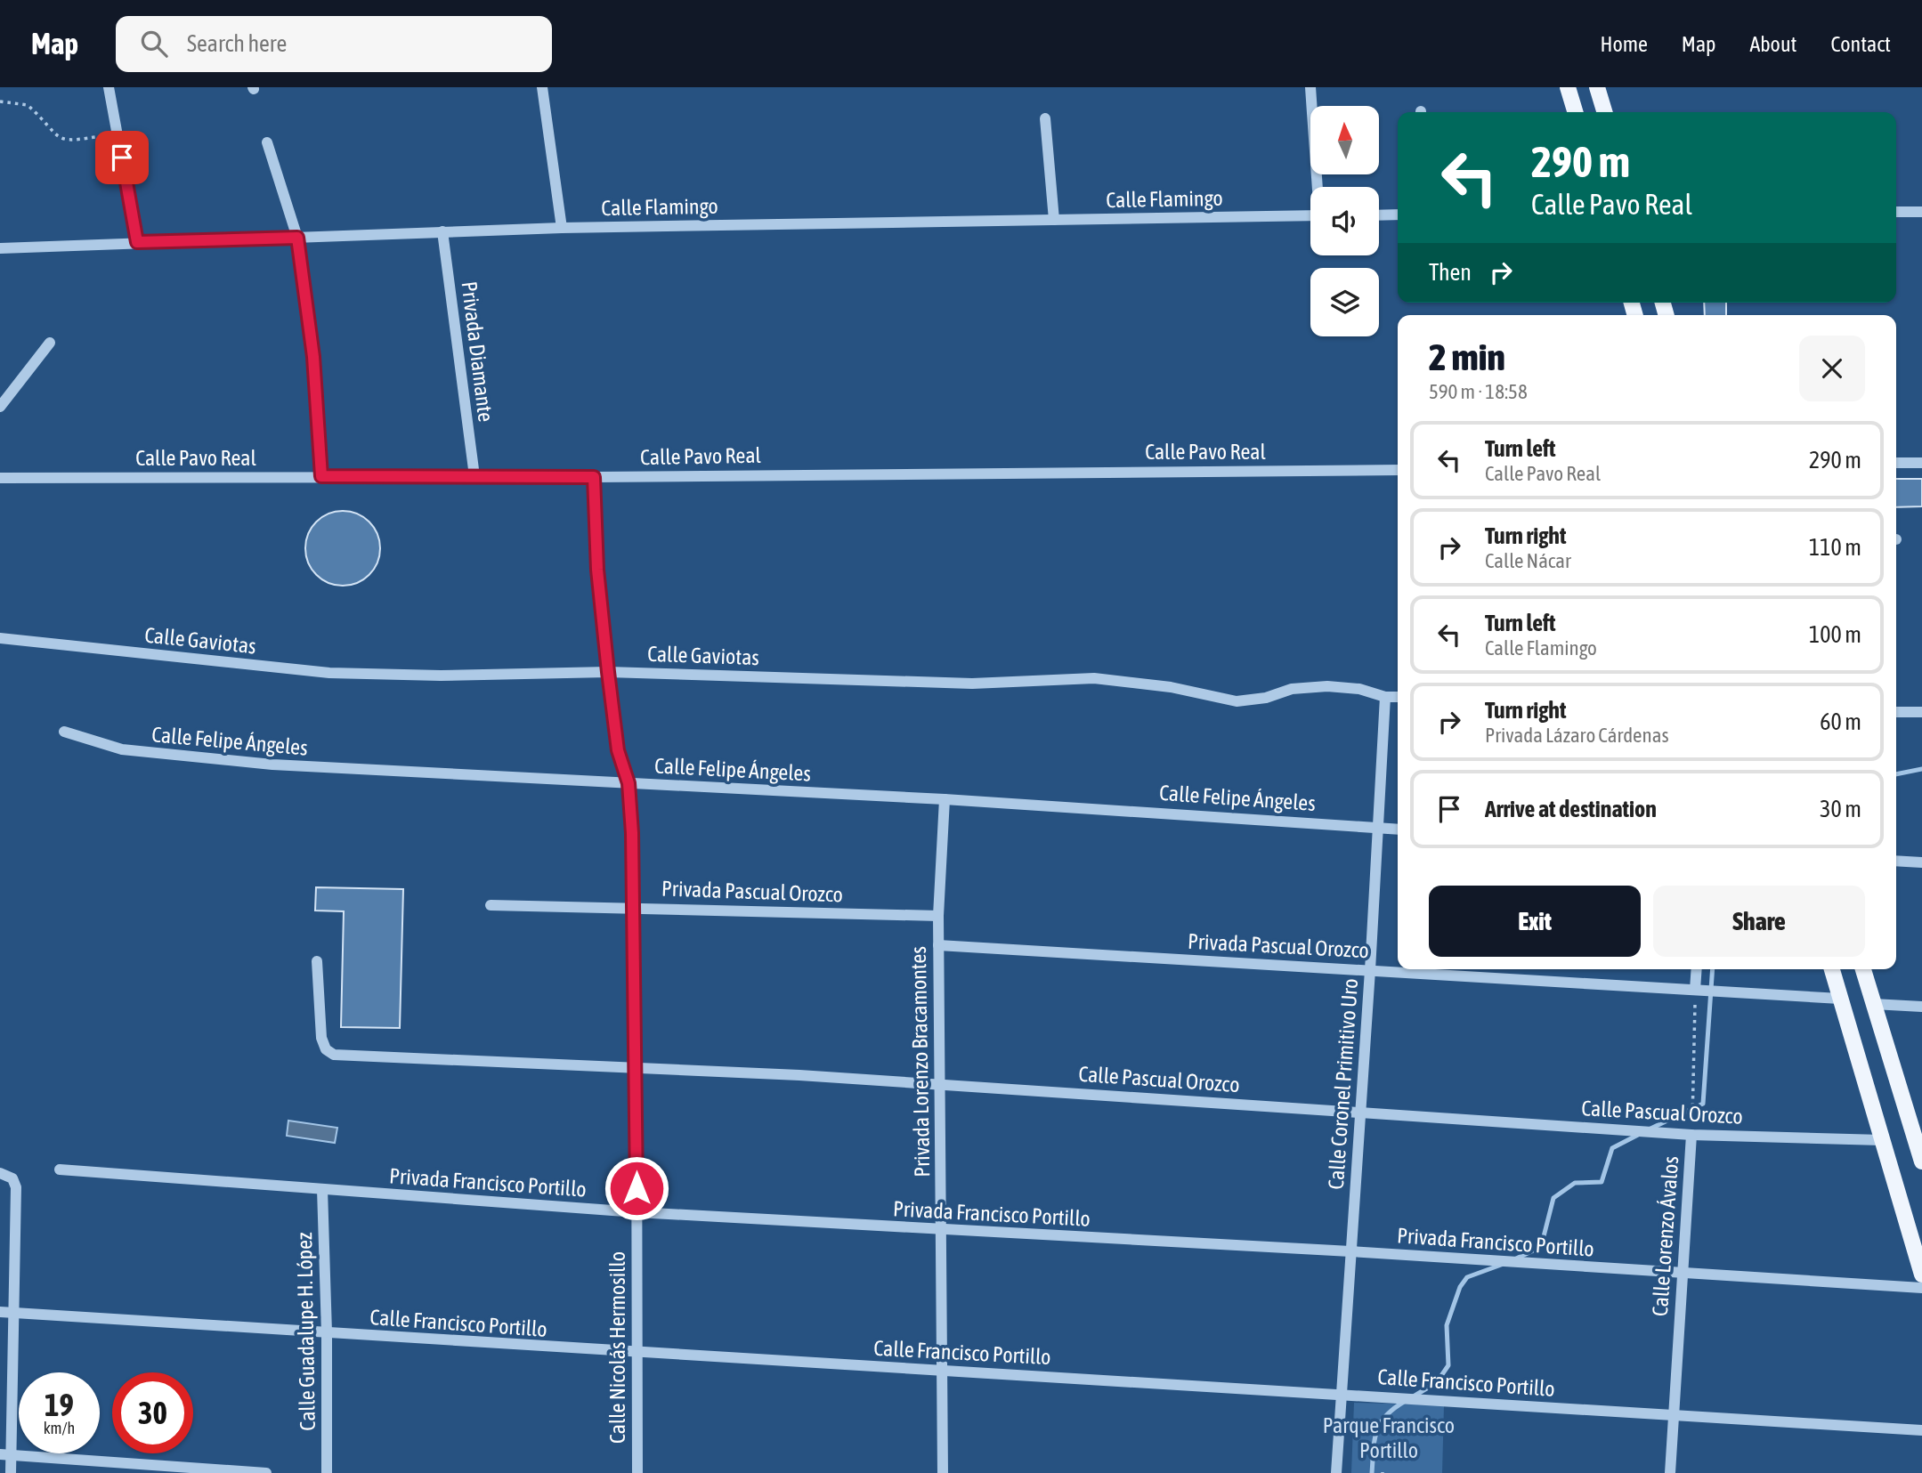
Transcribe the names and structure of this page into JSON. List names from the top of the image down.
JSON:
{
  "streets": {
    "street": [
      "Calle Flamingo",
      "Privada Diamante",
      "Calle Pavo Real",
      "Calle Gaviotas",
      "Calle Felipe Ángeles",
      "Privada Pascual Orozco",
      "Privada Lorenzo Bracamontes",
      "Calle Pascual Orozco",
      "Calle Coronel Primitivo Uro",
      "Privada Francisco Portillo",
      "Calle Lorenzo Ávalos",
      "Calle Francisco Portillo",
      "Calle Guadalupe H. López",
      "Calle Nicolás Hermosillo"
    ]
  },
  "crossings": [
    ["Calle Flamingo", "Privada Diamante"],
    ["Privada Diamante", "Calle Pavo Real"],
    ["Calle Pavo Real", "Calle Nicolás Hermosillo"],
    ["Calle Gaviotas", "Calle Coronel Primitivo Uro"],
    ["Calle Gaviotas", "Calle Nicolás Hermosillo"],
    ["Calle Felipe Ángeles", "Privada Lorenzo Bracamontes"],
    ["Calle Felipe Ángeles", "Calle Coronel Primitivo Uro"],
    ["Calle Felipe Ángeles", "Calle Nicolás Hermosillo"],
    ["Privada Pascual Orozco", "Privada Lorenzo Bracamontes"],
    ["Privada Pascual Orozco", "Calle Coronel Primitivo Uro"],
    ["Privada Pascual Orozco", "Calle Lorenzo Ávalos"],
    ["Privada Pascual Orozco", "Calle Nicolás Hermosillo"],
    ["Privada Lorenzo Bracamontes", "Calle Pascual Orozco"],
    ["Privada Lorenzo Bracamontes", "Privada Francisco Portillo"],
    ["Privada Lorenzo Bracamontes", "Calle Francisco Portillo"],
    ["Calle Pascual Orozco", "Calle Coronel Primitivo Uro"],
    ["Calle Pascual Orozco", "Calle Lorenzo Ávalos"],
    ["Calle Pascual Orozco", "Calle Nicolás Hermosillo"],
    ["Calle Coronel Primitivo Uro", "Privada Francisco Portillo"],
    ["Calle Coronel Primitivo Uro", "Calle Francisco Portillo"],
    ["Privada Francisco Portillo", "Calle Lorenzo Ávalos"],
    ["Privada Francisco Portillo", "Calle Guadalupe H. López"],
    ["Privada Francisco Portillo", "Calle Nicolás Hermosillo"],
    ["Calle Lorenzo Ávalos", "Calle Francisco Portillo"],
    ["Calle Francisco Portillo", "Calle Guadalupe H. López"],
    ["Calle Francisco Portillo", "Calle Nicolás Hermosillo"]
  ],
  "parks": ["Parque Francisco Portillo"],
  "north": "top",
  "page": {
    "header": "Map",
    "search": "Search here",
    "nav": [
      "Home",
      "Map",
      "About",
      "Contact"
    ],
    "turn": ["290 m", "Calle Pavo Real"],
    "then": "Then",
    "heading": ["2 min", "590 m · 18:58"],
    "list": [
      {
        "name": "Turn left",
        "note": "Calle Pavo Real",
        "value": "290 m"
      },
      {
        "name": "Turn right",
        "note": "Calle Nácar",
        "value": "110 m"
      },
      {
        "name": "Turn left",
        "note": "Calle Flamingo",
        "value": "100 m"
      },
      {
        "name": "Turn right",
        "note": "Privada Lázaro Cárdenas",
        "value": "60 m"
      },
      {
        "name": "Arrive at destination",
        "value": "30 m"
      }
    ],
    "buttons": ["Exit", "Share"],
    "speed": "19 km/h",
    "limit": "30"
  }
}
